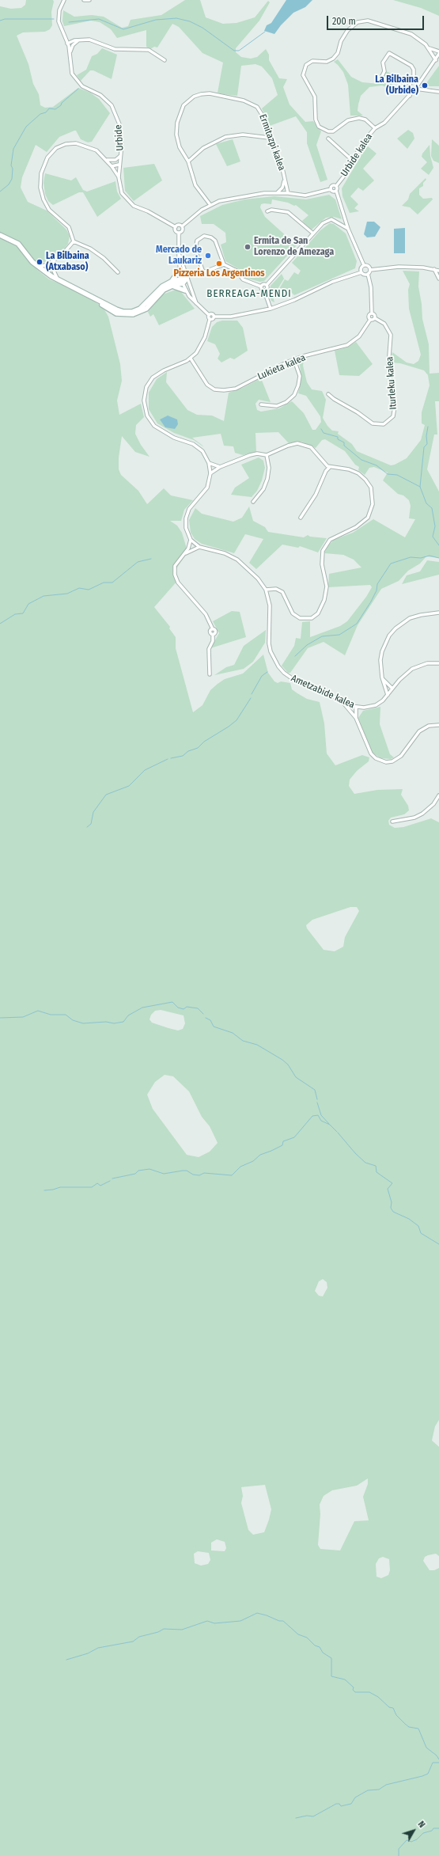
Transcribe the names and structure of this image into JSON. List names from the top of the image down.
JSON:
{
  "streets": {
    "street": [
      "Urbide",
      "Ermitazpi kalea",
      "Urbide kalea",
      "Lukieta kalea",
      "Iturleku kalea",
      "Ametzabide kalea"
    ]
  },
  "districts": ["BERREAGA-MENDI"],
  "places": [
    "La Bilbaina (Urbide)",
    "Ermita de San Lorenzo de Amezaga",
    "Mercado de Laukariz",
    "La Bilbaina (Atxabaso)",
    "Pizzeria Los Argentinos"
  ],
  "scale_bar": "200 m",
  "north": "top right"
}
